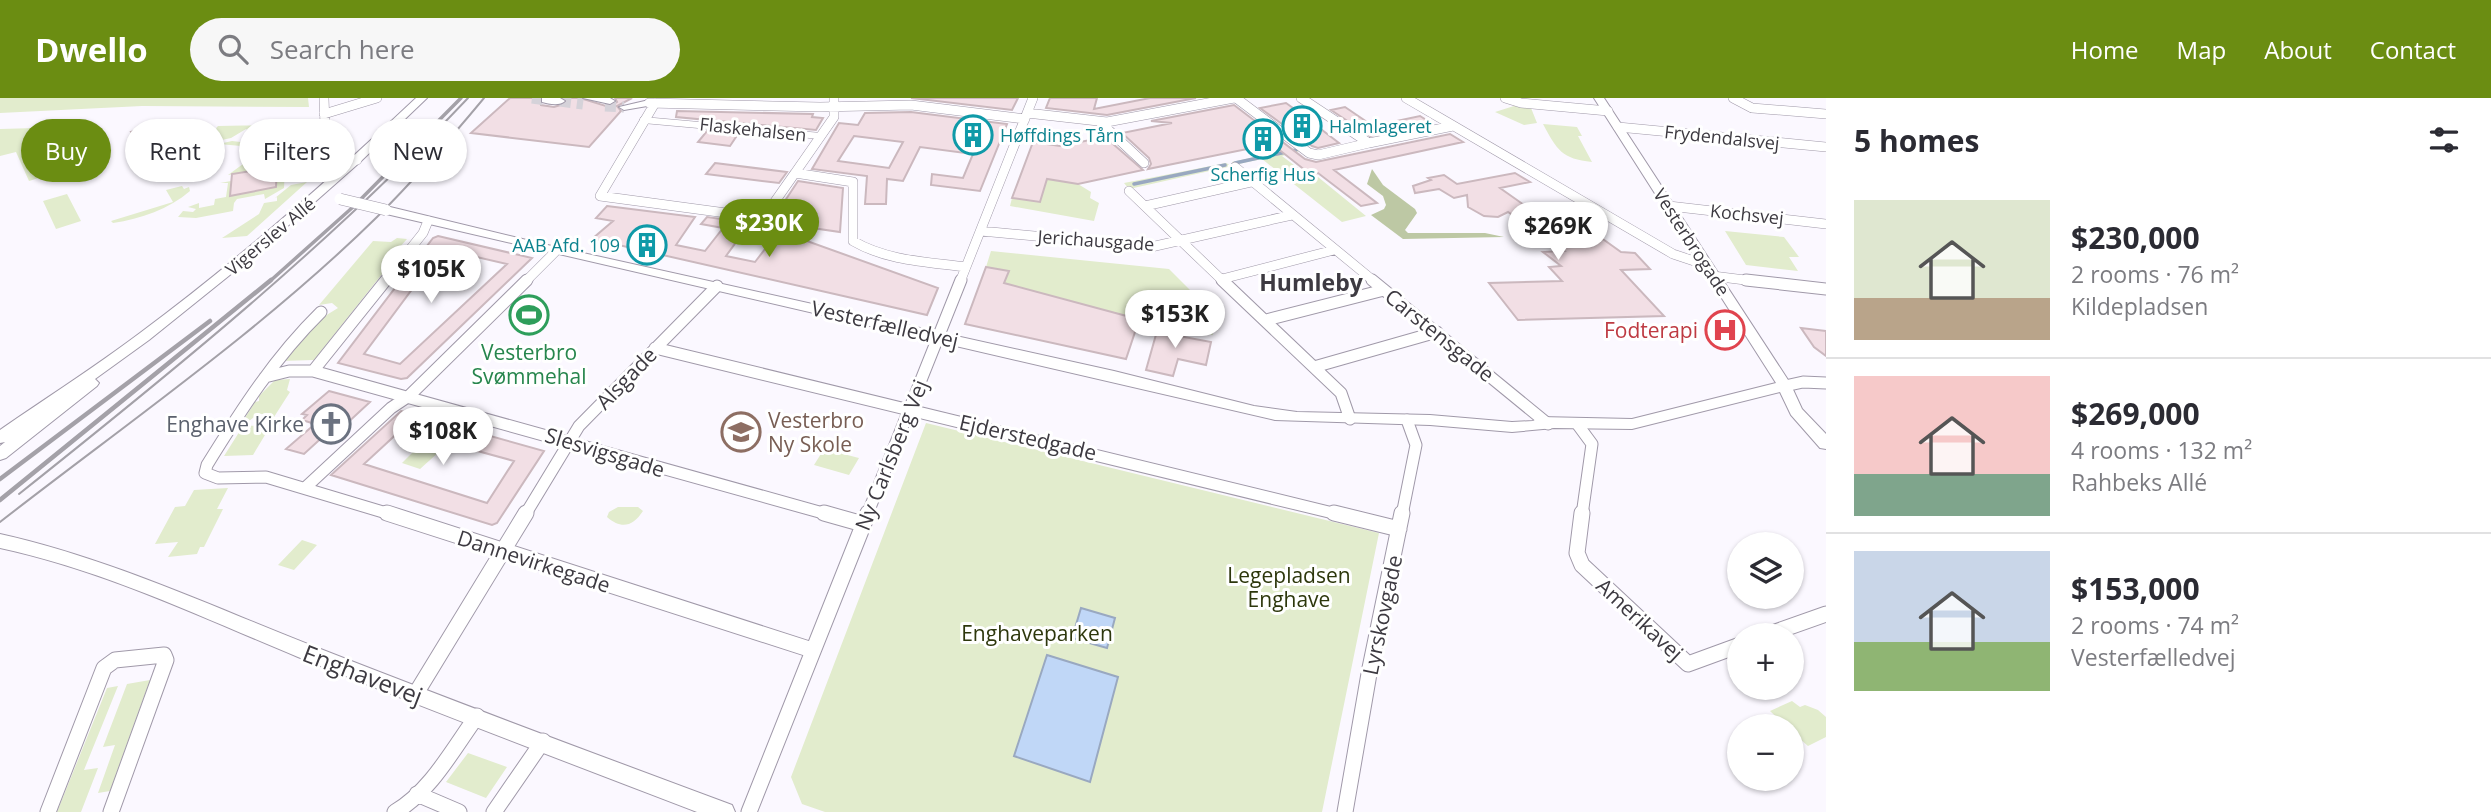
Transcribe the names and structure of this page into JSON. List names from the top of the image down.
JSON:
{
  "streets": {
    "street": [
      "Flaskehalsen",
      "Frydendalsvej",
      "Kochsvej",
      "Vigerslev Allé",
      "Jerichausgade",
      "Vesterbrogade",
      "Vesterfælledvej",
      "Carstensgade",
      "Alsgade",
      "Ejderstedgade",
      "Slesvigsgade",
      "Ny Carlsberg Vej",
      "Dannevirkegade",
      "Lyrskovgade",
      "Amerikavej",
      "Enghavevej"
    ]
  },
  "crossings": [
    ["Frydendalsvej", "Vesterbrogade"],
    ["Kochsvej", "Vesterbrogade"],
    ["Vigerslev Allé", "Vesterfælledvej"],
    ["Jerichausgade", "Carstensgade"],
    ["Jerichausgade", "Ny Carlsberg Vej"],
    ["Vesterbrogade", "Vesterfælledvej"],
    ["Vesterfælledvej", "Carstensgade"],
    ["Vesterfælledvej", "Alsgade"],
    ["Vesterfælledvej", "Ny Carlsberg Vej"],
    ["Vesterfælledvej", "Lyrskovgade"],
    ["Vesterfælledvej", "Amerikavej"],
    ["Alsgade", "Ejderstedgade"],
    ["Alsgade", "Slesvigsgade"],
    ["Alsgade", "Dannevirkegade"],
    ["Alsgade", "Enghavevej"],
    ["Ejderstedgade", "Ny Carlsberg Vej"],
    ["Ejderstedgade", "Lyrskovgade"],
    ["Slesvigsgade", "Ny Carlsberg Vej"],
    ["Slesvigsgade", "Dannevirkegade"],
    ["Ny Carlsberg Vej", "Dannevirkegade"]
  ],
  "districts": ["Humleby"],
  "parks": ["Legepladsen Enghave", "Enghaveparken"],
  "places": {
    "building": [
      "Halmlageret",
      "Høffdings Tårn",
      "Scherfig Hus",
      "AAB Afd. 109"
    ],
    "sports": ["Vesterbro Svømmehal"],
    "hospital": ["Fodterapi"],
    "church": ["Enghave Kirke"],
    "school or university": ["Vesterbro Ny Skole"]
  },
  "page": {
    "header": "Dwello",
    "search": "Search here",
    "nav": [
      "Home",
      "Map",
      "About",
      "Contact"
    ],
    "heading": "5 homes",
    "chip": [
      "Buy",
      "Rent",
      "Filters",
      "New"
    ],
    "list": [
      {
        "name": "$230,000",
        "note": "2 rooms · 76 m² · Kildepladsen"
      },
      {
        "name": "$269,000",
        "note": "4 rooms · 132 m² · Rahbeks Allé"
      },
      {
        "name": "$153,000",
        "note": "2 rooms · 74 m² · Vesterfælledvej"
      }
    ],
    "price": [
      "$230K",
      "$269K",
      "$105K",
      "$153K",
      "$108K"
    ],
    "map_buttons": ["+", "−"]
  }
}
